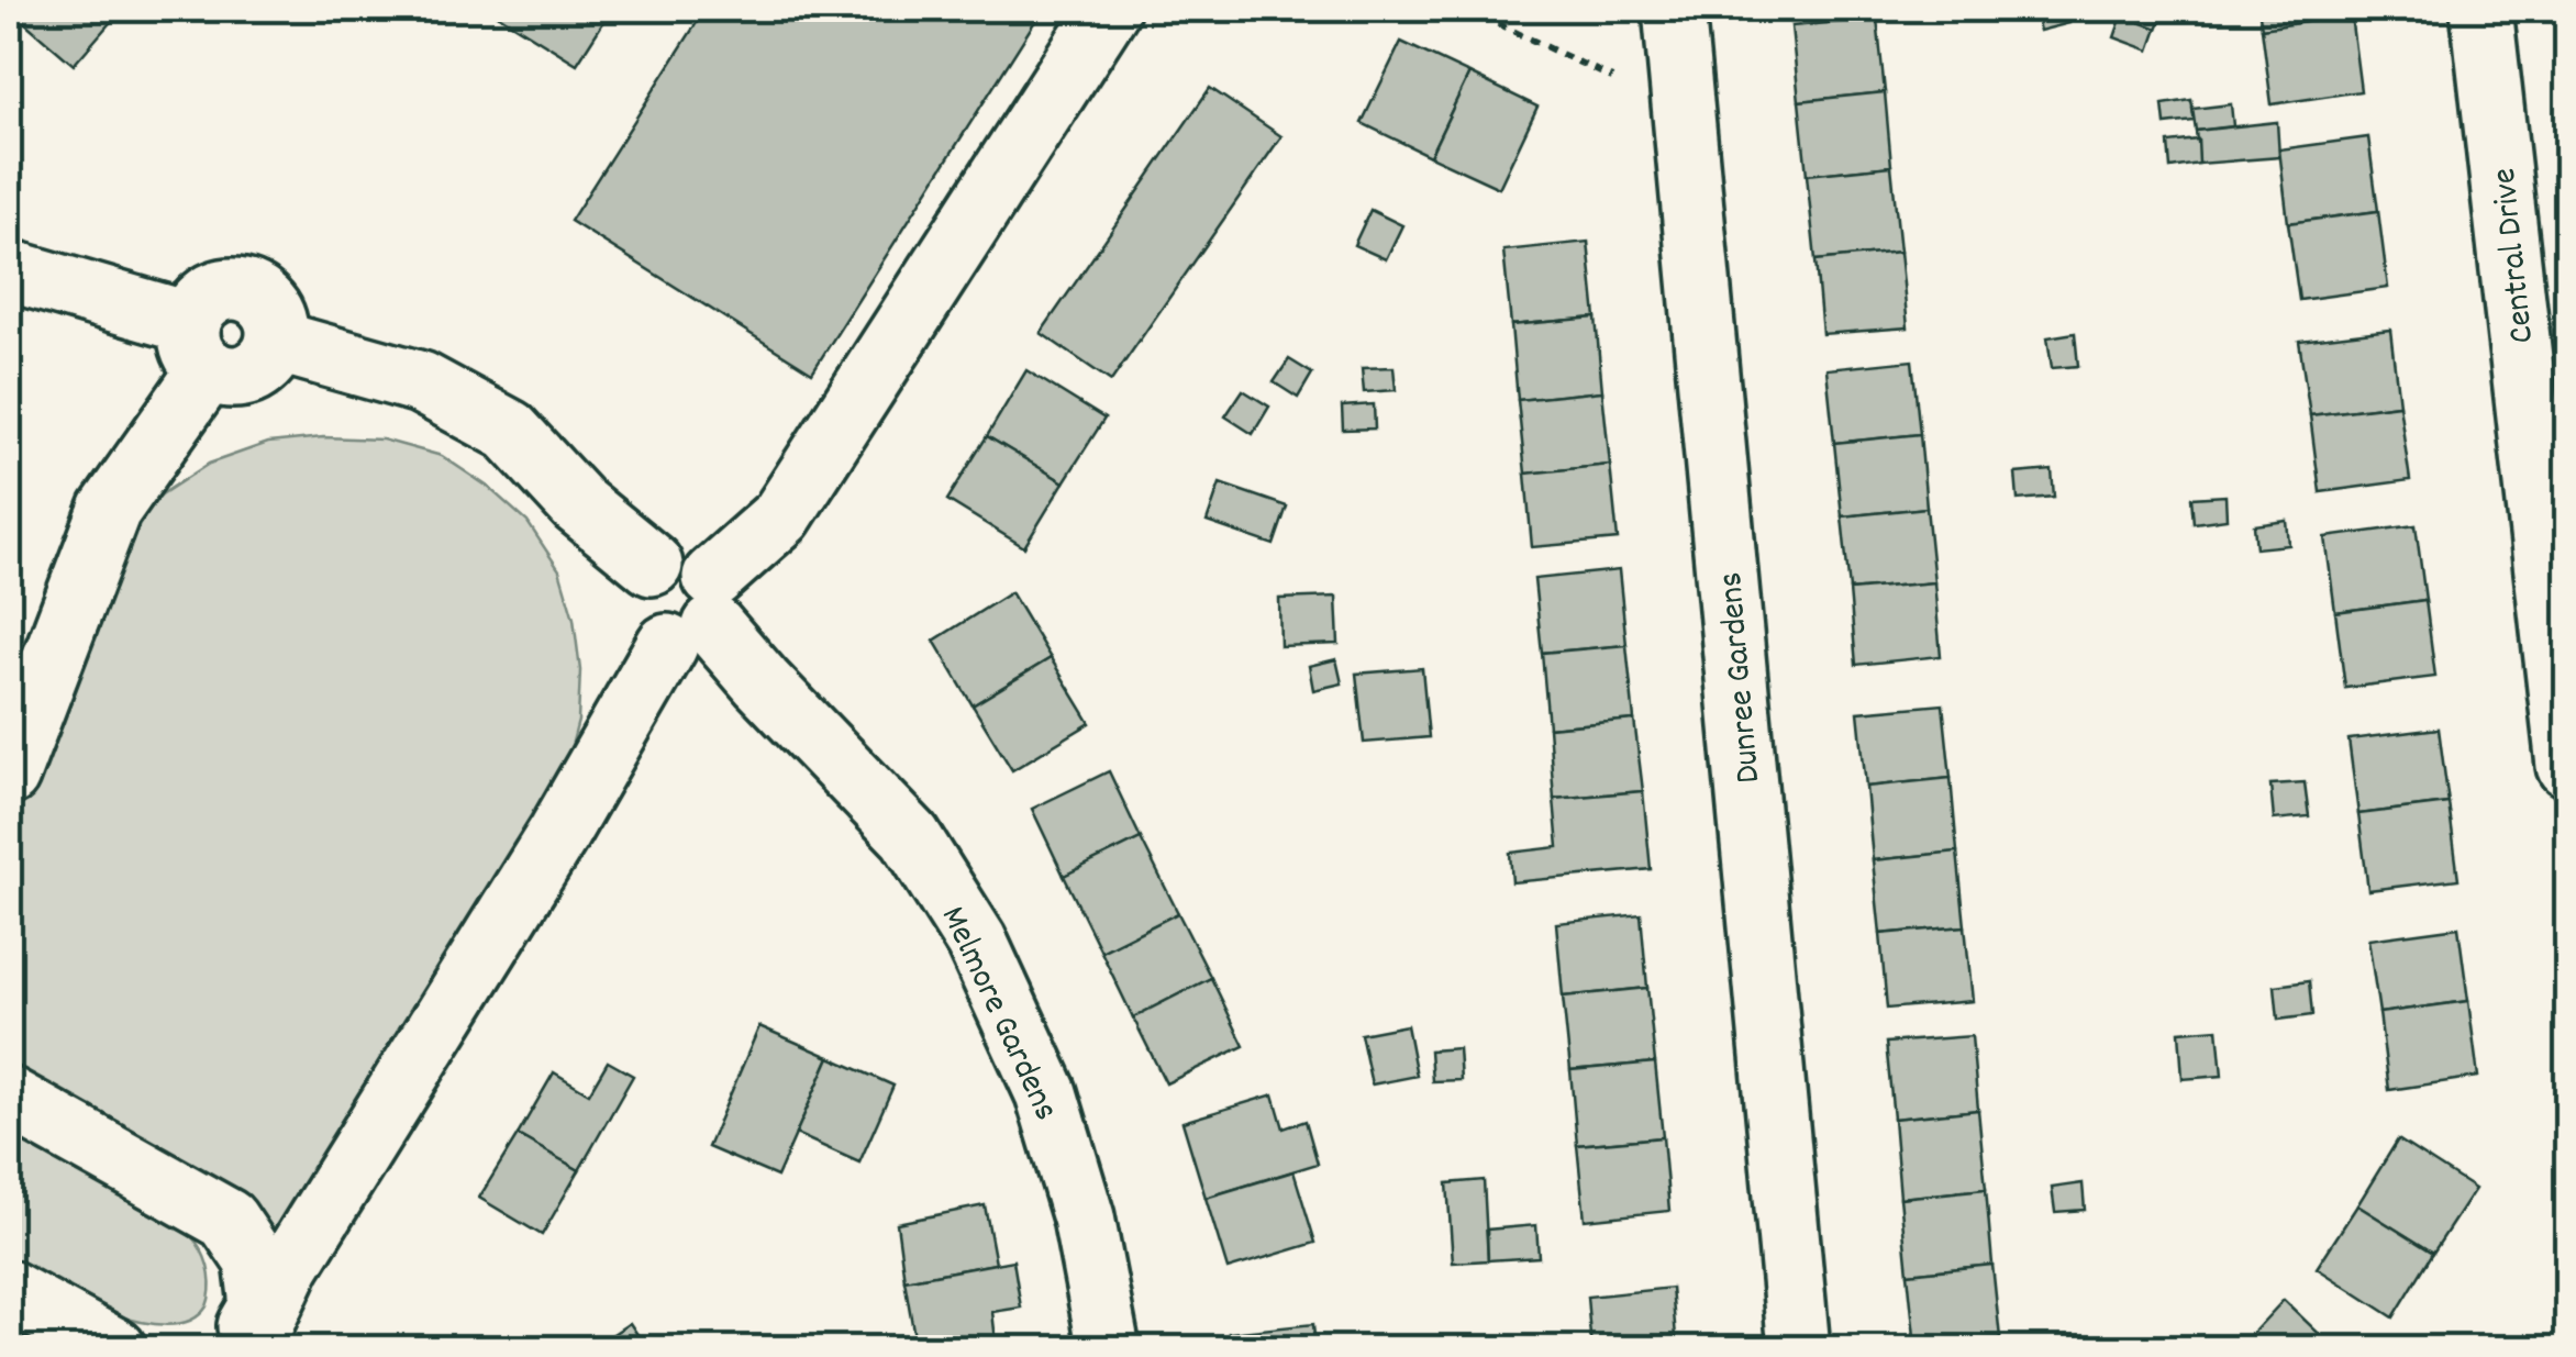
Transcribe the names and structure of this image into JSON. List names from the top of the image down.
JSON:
{
  "streets": {
    "street": ["Central Drive", "Dunree Gardens", "Melmore Gardens"]
  }
}
